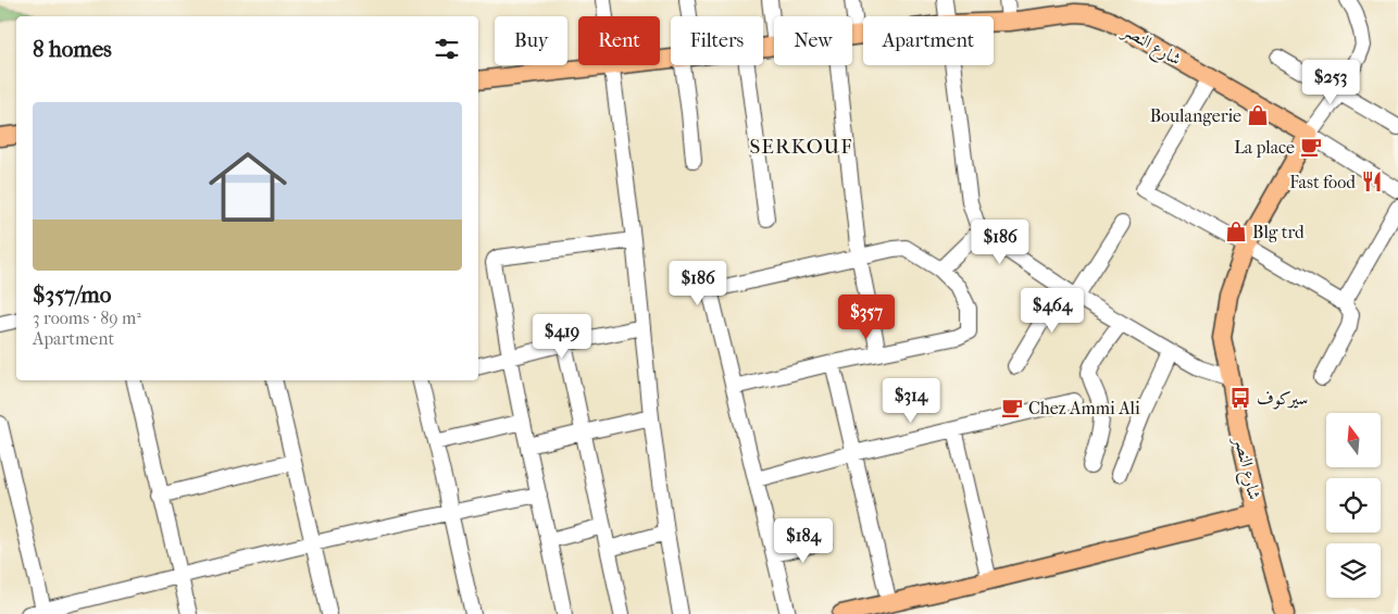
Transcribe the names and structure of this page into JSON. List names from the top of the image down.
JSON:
{
  "streets": {
    "main road": ["شارع النصر"]
  },
  "districts": ["SERKOUF"],
  "places": {
    "shop": ["Boulangerie", "Blg trd"],
    "cafe": ["La place", "Chez Ammi Ali"],
    "restaurant": ["Fast food"],
    "bus stop": ["سيركوف"]
  },
  "north": "top",
  "page": {
    "chip": [
      "Buy",
      "Rent",
      "Filters",
      "New",
      "Apartment"
    ],
    "heading": "8 homes",
    "price": [
      "$253",
      "$186",
      "$186",
      "$464",
      "$357",
      "$419",
      "$314",
      "$184"
    ],
    "list": [
      {
        "name": "$357/mo",
        "note": "3 rooms · 89 m² · Apartment"
      }
    ]
  }
}
